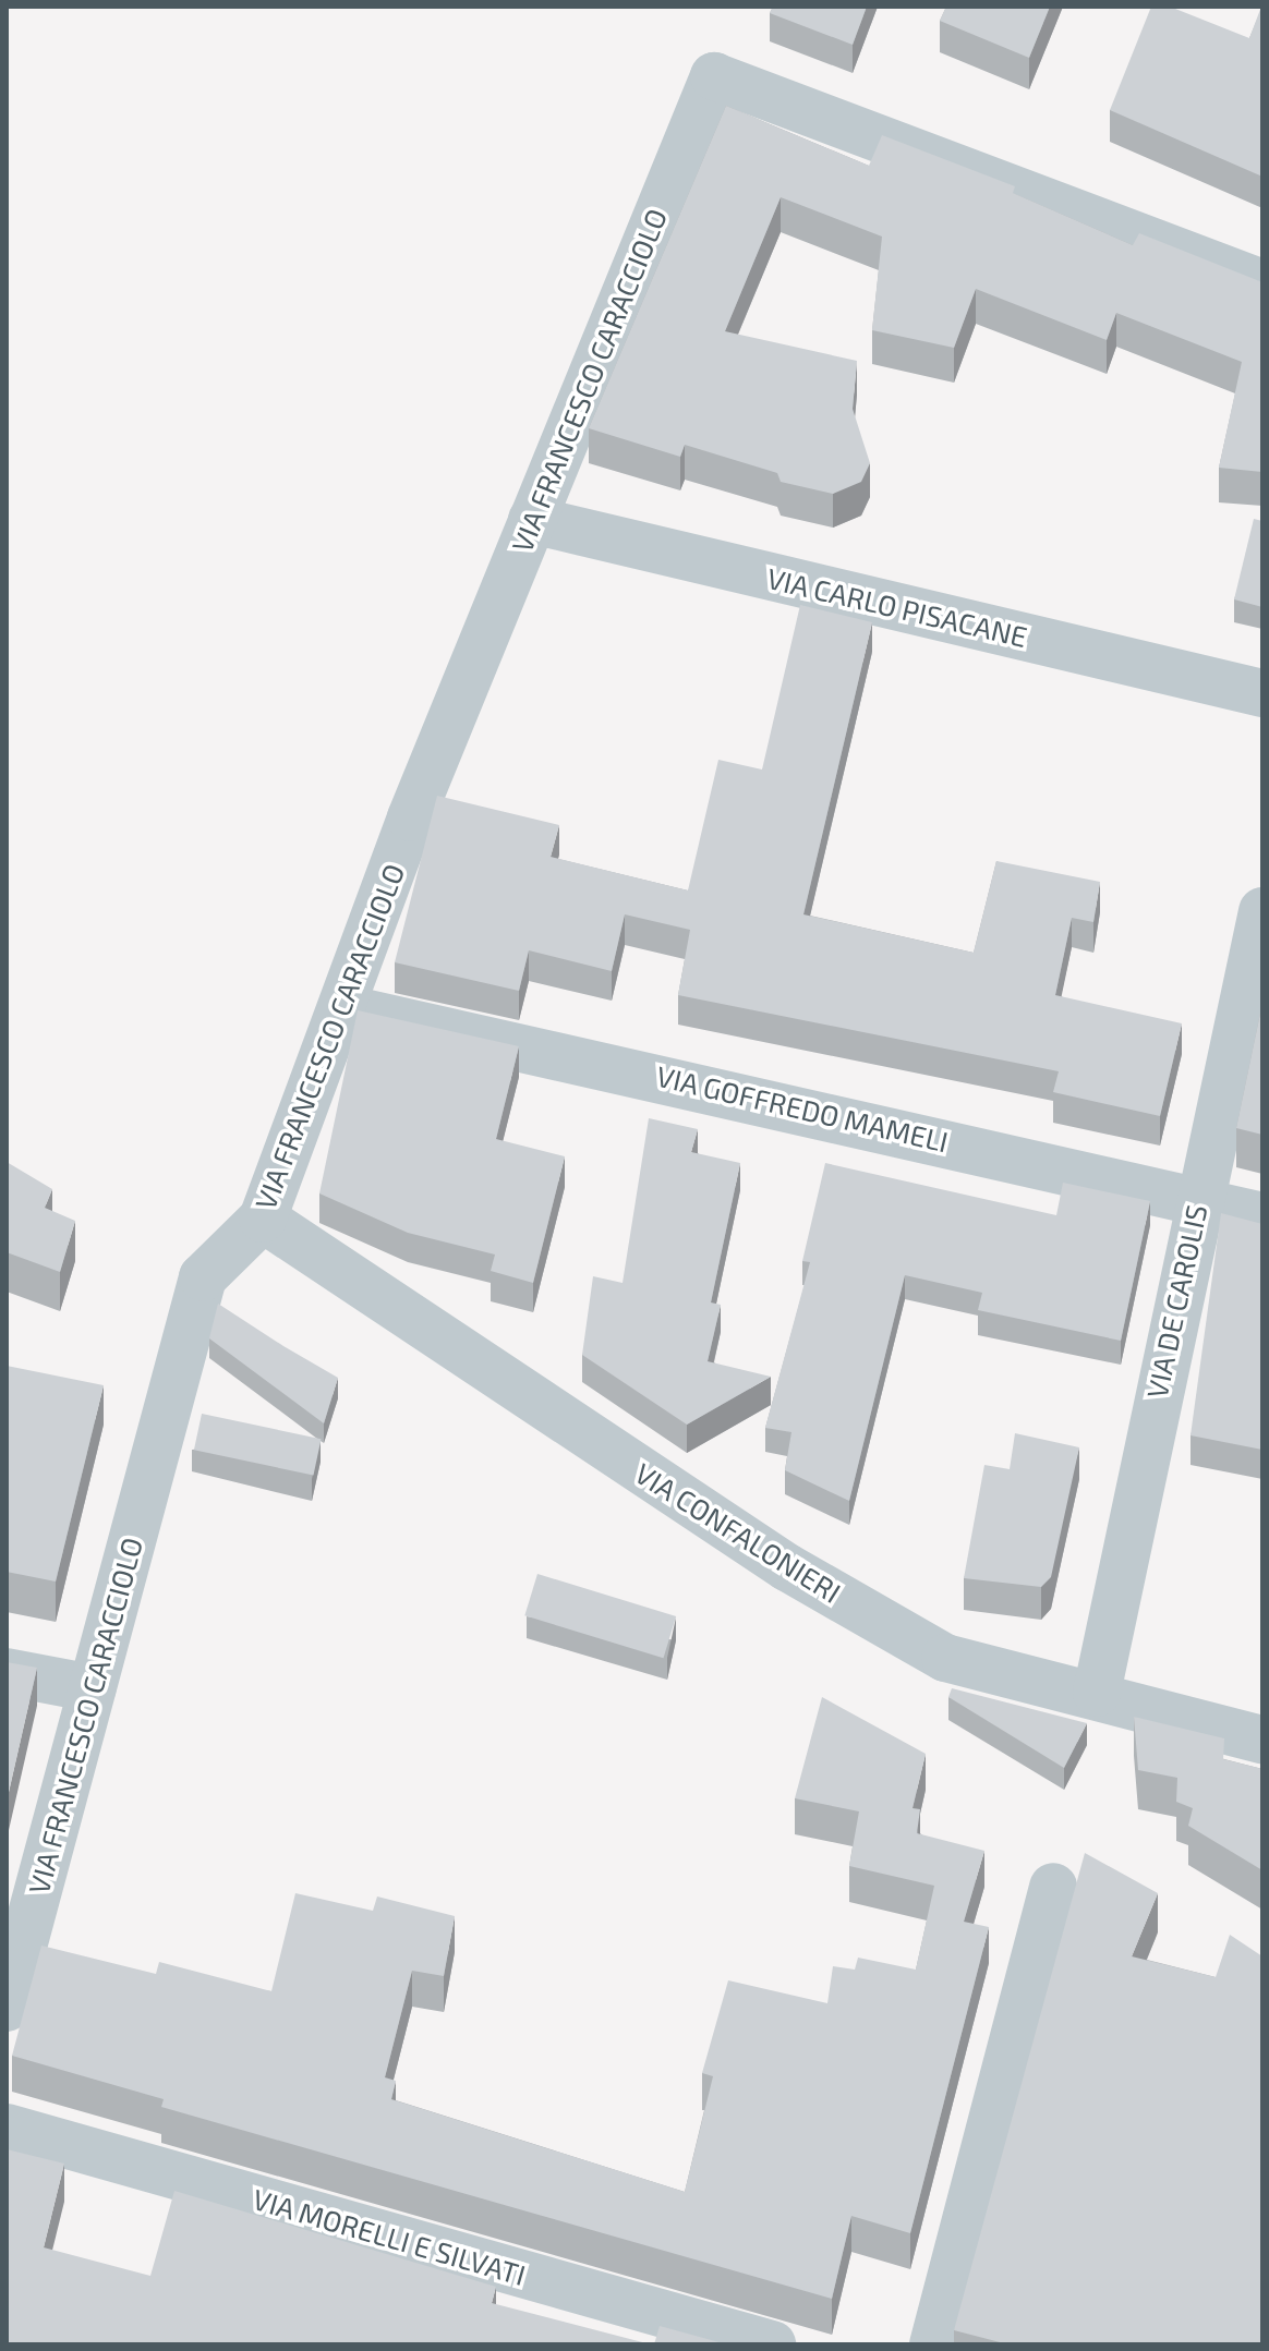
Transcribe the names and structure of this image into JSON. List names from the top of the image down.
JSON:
{
  "streets": {
    "street": [
      "VIA FRANCESCO CARACCIOLO",
      "VIA CARLO PISACANE",
      "VIA GOFFREDO MAMELI",
      "VIA DE CAROLIS",
      "VIA CONFALONIERI",
      "VIA MORELLI E SILVATI"
    ]
  },
  "crossings": [
    ["VIA FRANCESCO CARACCIOLO", "VIA CARLO PISACANE"],
    ["VIA FRANCESCO CARACCIOLO", "VIA GOFFREDO MAMELI"],
    ["VIA FRANCESCO CARACCIOLO", "VIA CONFALONIERI"],
    ["VIA GOFFREDO MAMELI", "VIA DE CAROLIS"],
    ["VIA DE CAROLIS", "VIA CONFALONIERI"]
  ]
}
